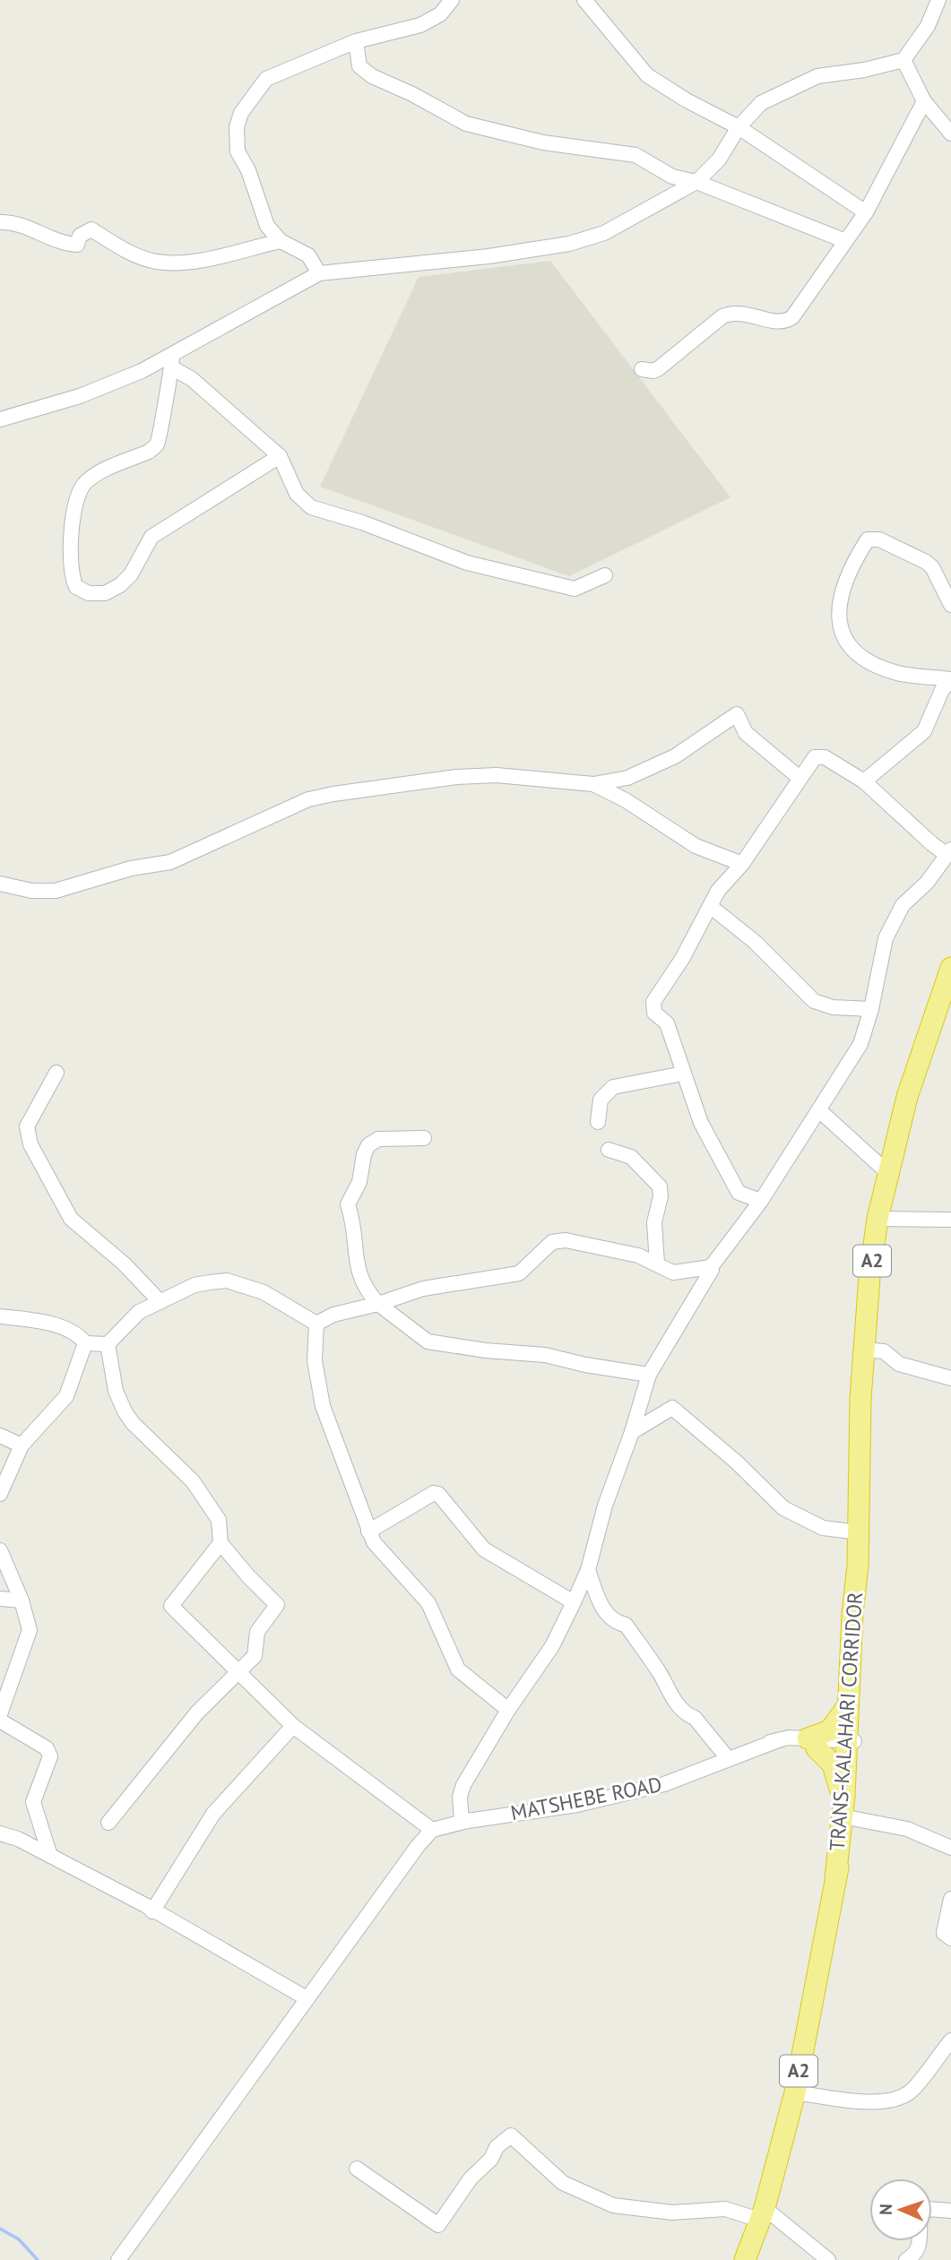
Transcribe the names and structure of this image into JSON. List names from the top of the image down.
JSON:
{
  "streets": {
    "highway": ["A2", "TRANS-KALAHARI CORRIDOR"],
    "street": ["MATSHEBE ROAD"]
  },
  "north": "left"
}
